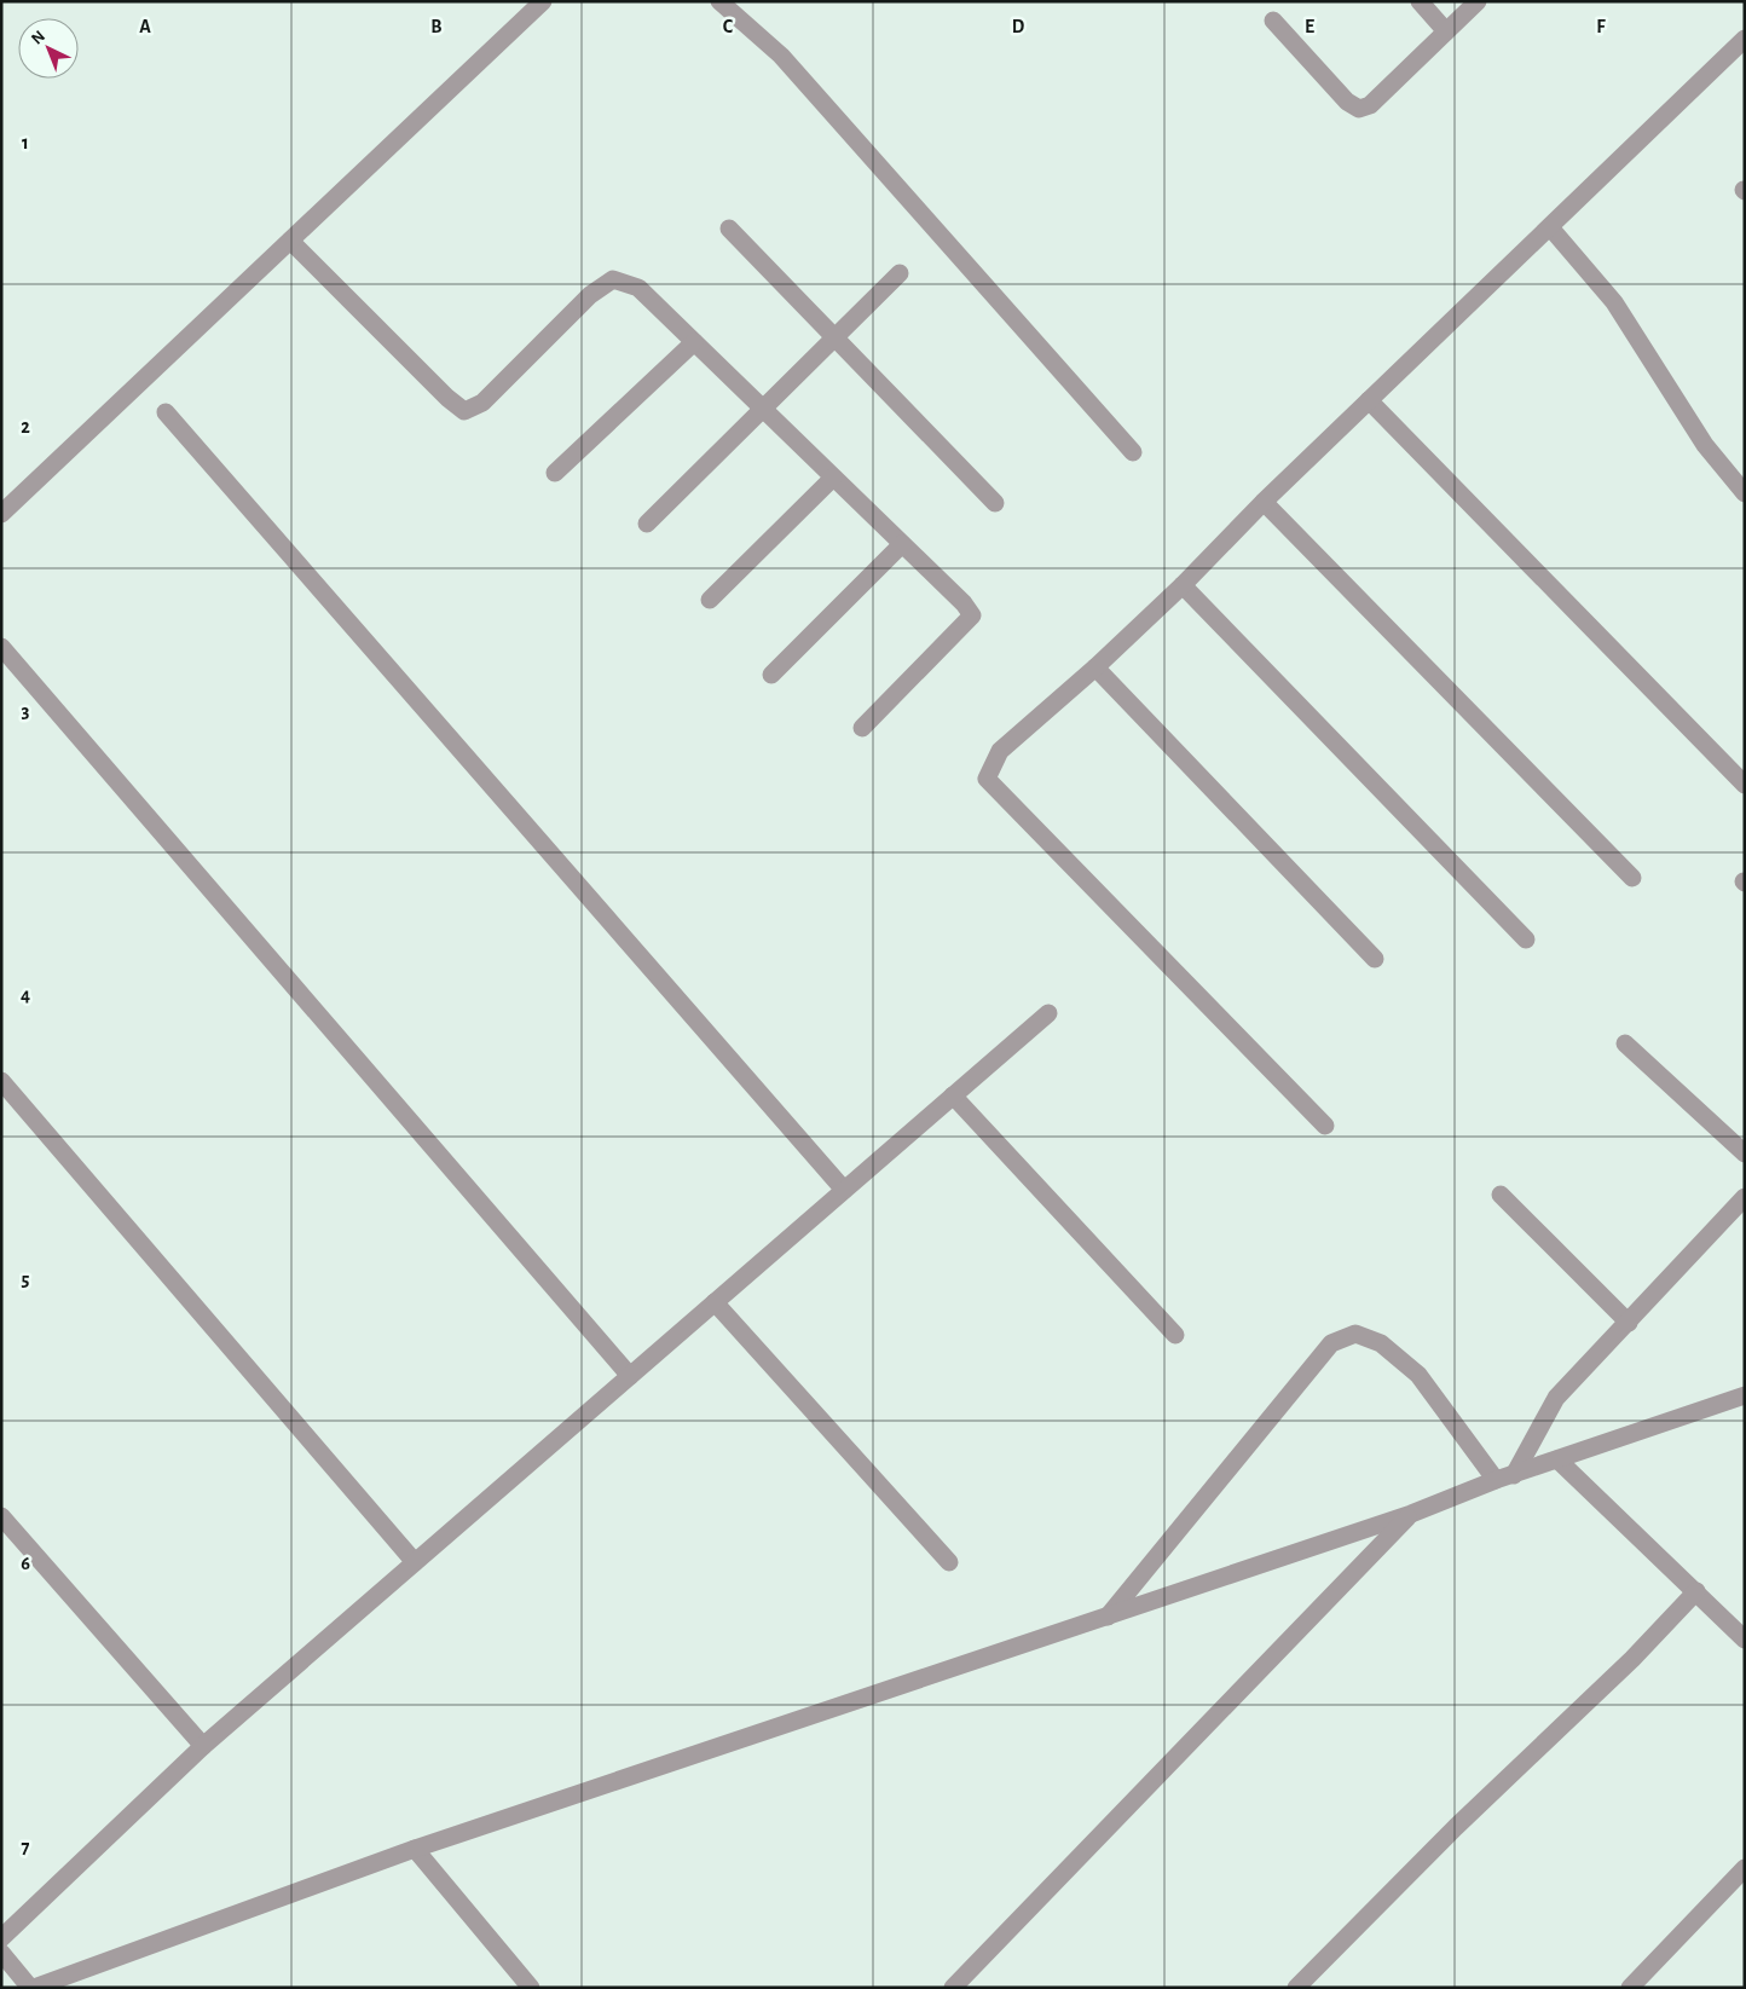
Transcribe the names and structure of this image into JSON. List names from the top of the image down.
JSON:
{
  "north": "top left",
  "grid": {
    "columns": [
      "A",
      "B",
      "C",
      "D",
      "E",
      "F"
    ],
    "rows": [
      "1",
      "2",
      "3",
      "4",
      "5",
      "6",
      "7"
    ]
  }
}
